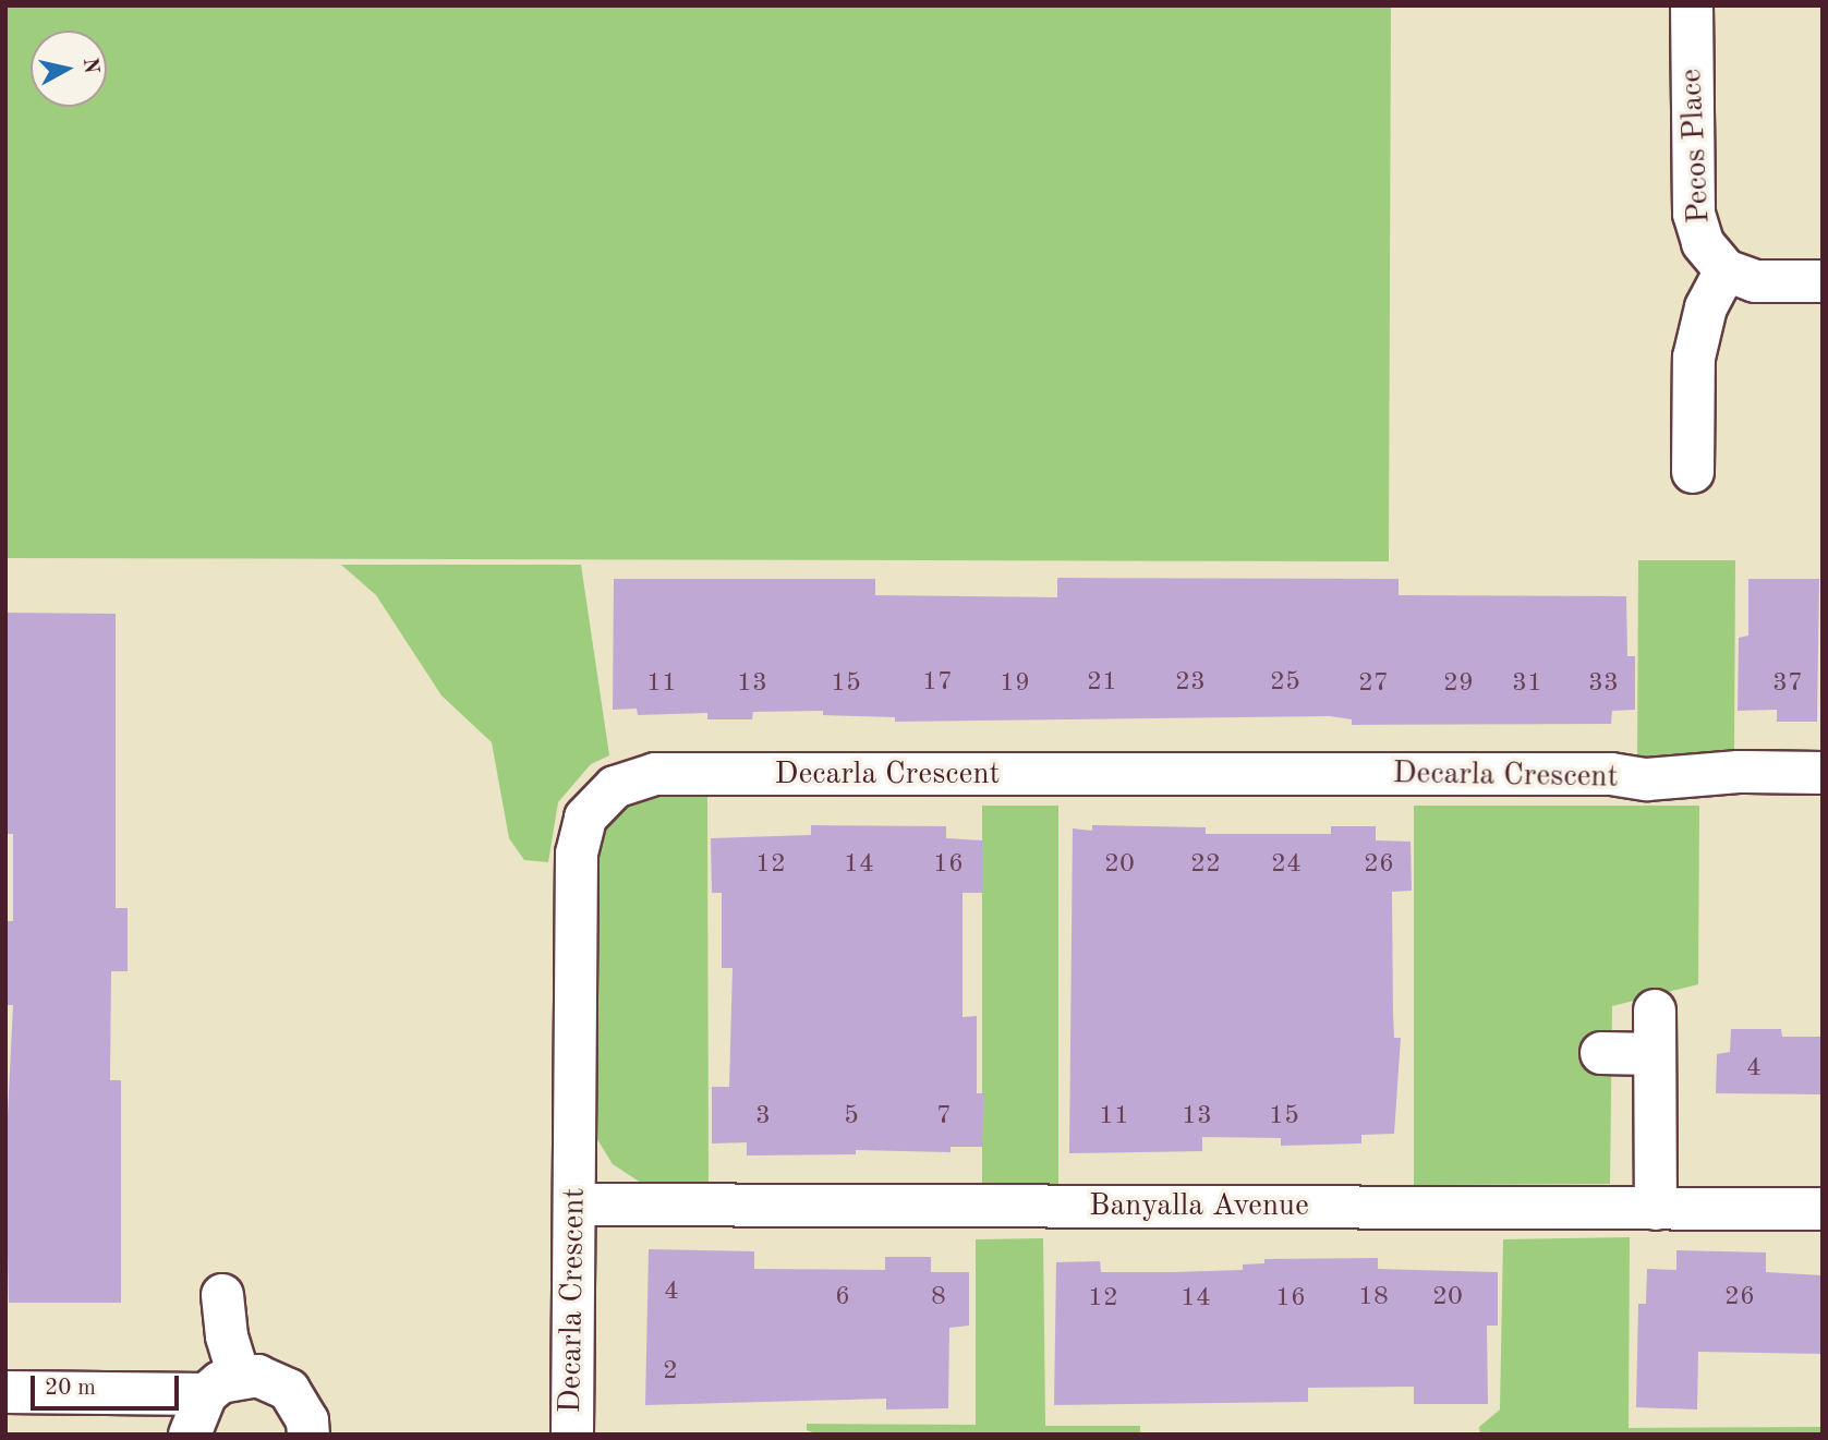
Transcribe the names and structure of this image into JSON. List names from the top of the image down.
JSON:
{
  "streets": {
    "street": ["Pecos Place", "Decarla Crescent", "Banyalla Avenue"]
  },
  "crossings": [
    ["Decarla Crescent", "Banyalla Avenue"]
  ],
  "house_numbers": [
    "17",
    "21",
    "23",
    "25",
    "11",
    "13",
    "15",
    "19",
    "27",
    "29",
    "31",
    "33",
    "37",
    "12",
    "14",
    "16",
    "20",
    "22",
    "24",
    "26",
    "4",
    "3",
    "5",
    "7",
    "11",
    "13",
    "15",
    "4",
    "6",
    "8",
    "18",
    "20",
    "26",
    "12",
    "14",
    "16",
    "2"
  ],
  "scale_bar": "20 m",
  "north": "right"
}
